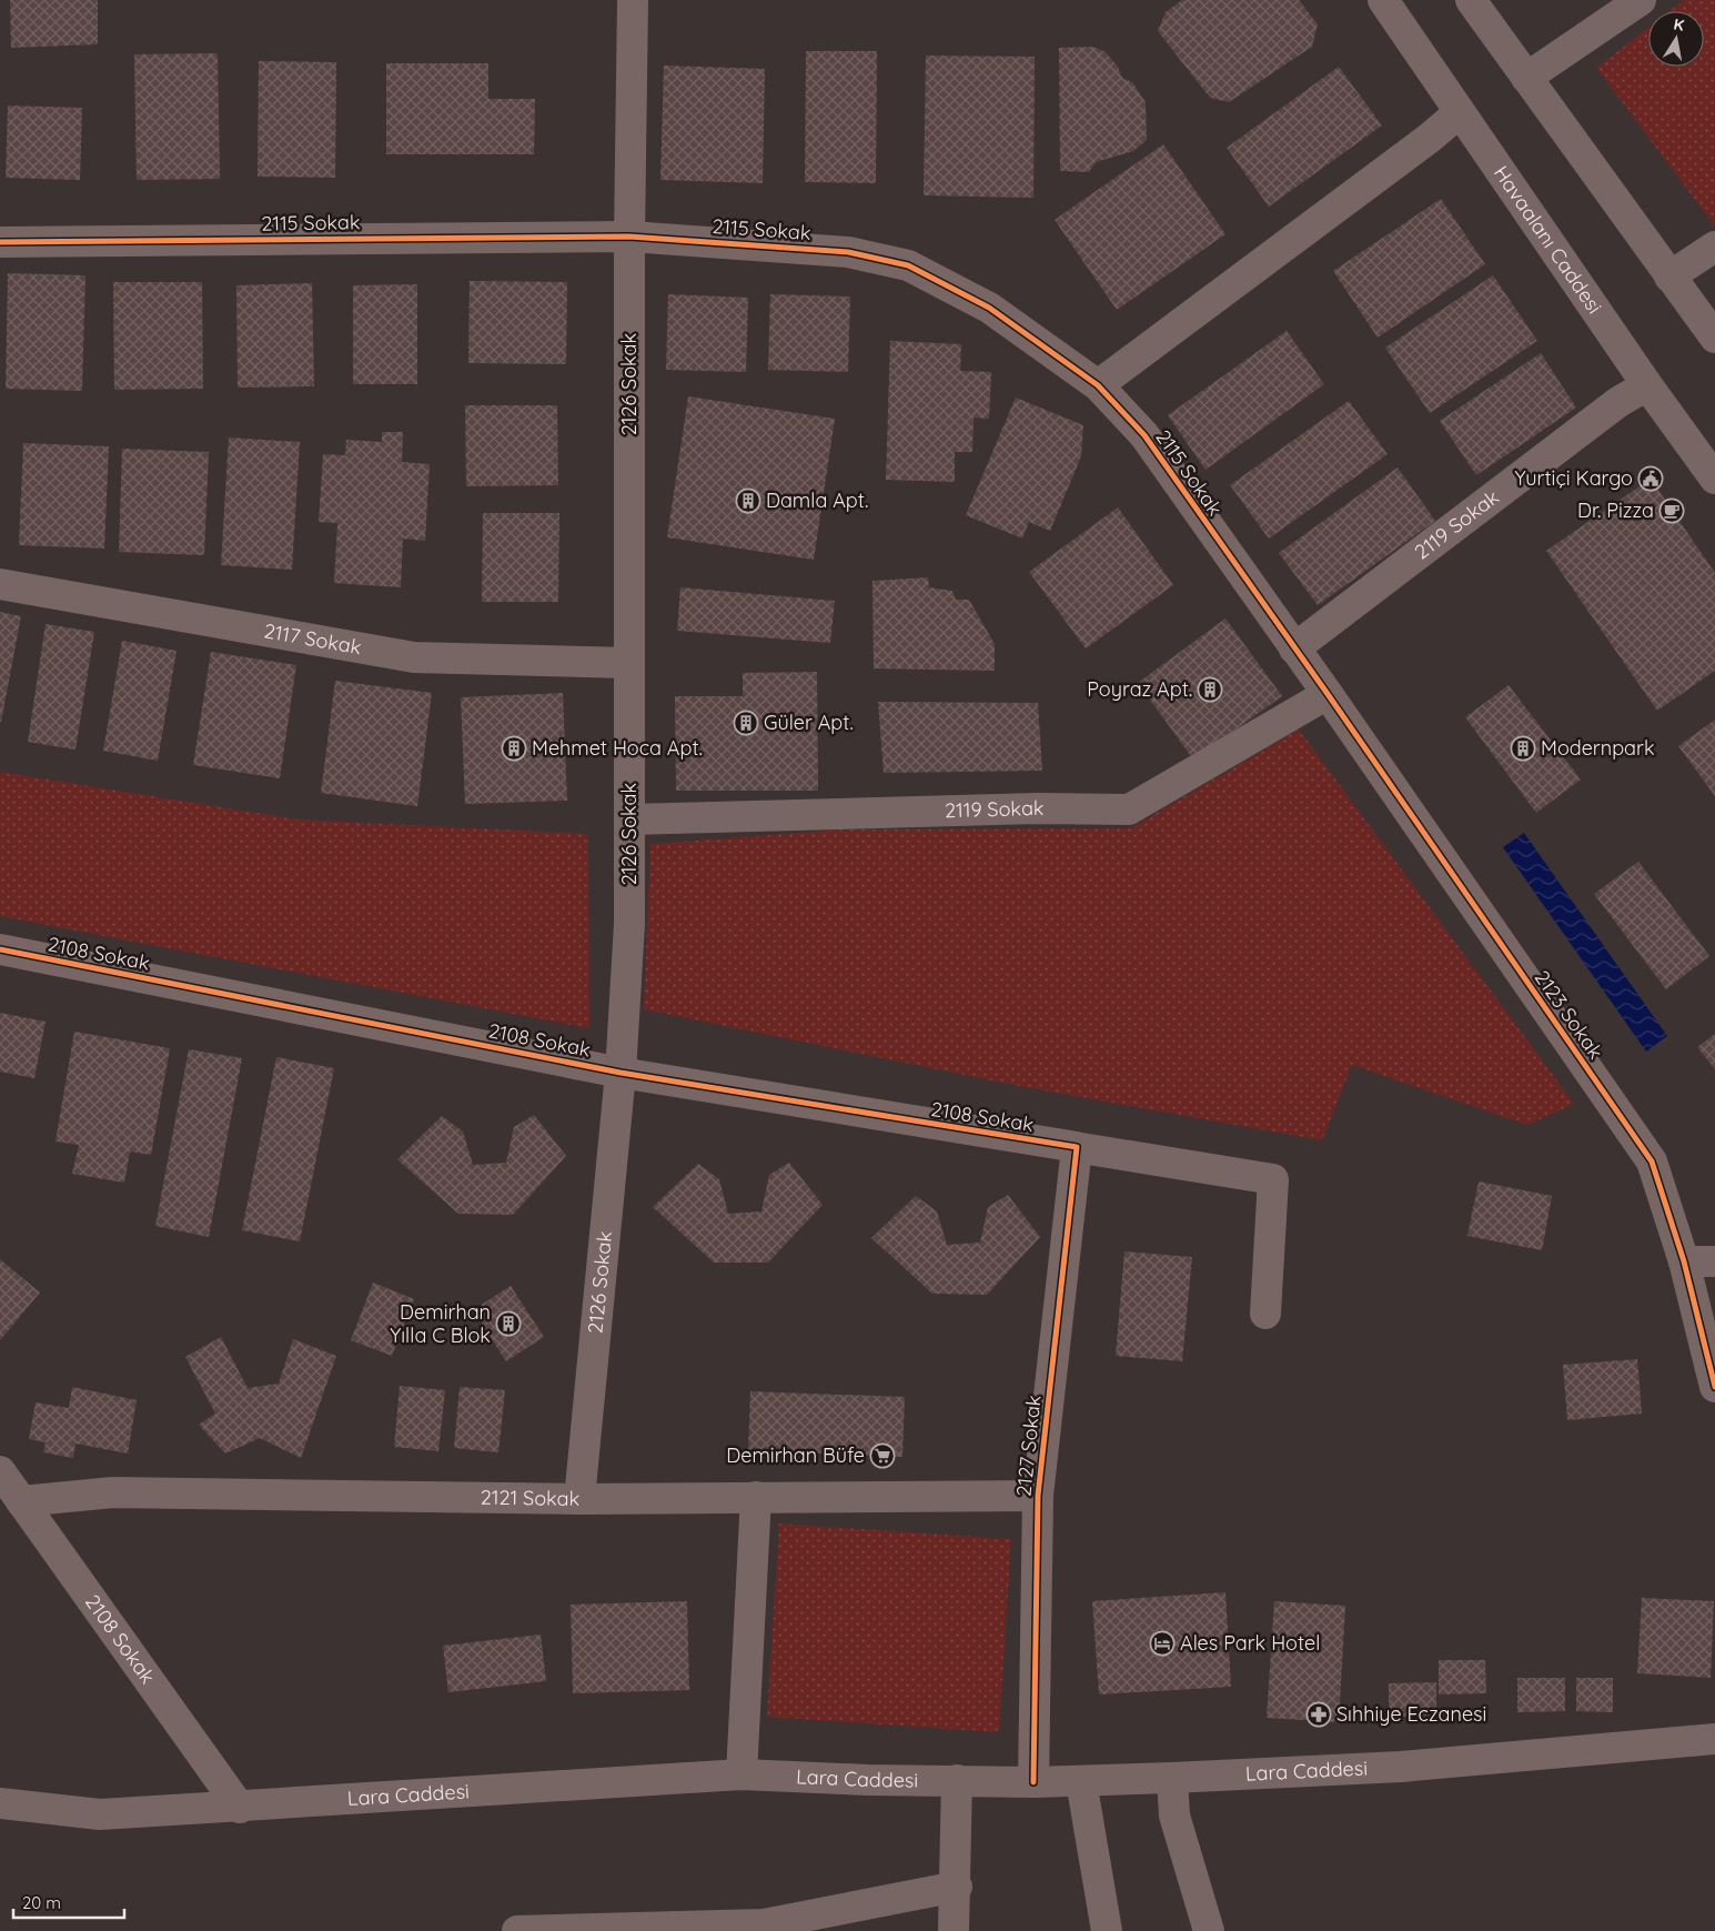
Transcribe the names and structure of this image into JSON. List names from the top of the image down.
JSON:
{
  "streets": {
    "main road": ["Havaalanı Caddesi"],
    "street": [
      "2115 Sokak",
      "2126 Sokak",
      "2119 Sokak",
      "2117 Sokak",
      "2108 Sokak",
      "2123 Sokak",
      "2127 Sokak",
      "2121 Sokak",
      "Lara Caddesi"
    ]
  },
  "crossings": [
    ["2115 Sokak", "2126 Sokak"],
    ["2115 Sokak", "2119 Sokak"],
    ["2115 Sokak", "2123 Sokak"],
    ["Havaalanı Caddesi", "2119 Sokak"],
    ["2126 Sokak", "2119 Sokak"],
    ["2126 Sokak", "2117 Sokak"],
    ["2126 Sokak", "2108 Sokak"],
    ["2126 Sokak", "2121 Sokak"],
    ["2119 Sokak", "2123 Sokak"],
    ["2108 Sokak", "2127 Sokak"],
    ["2108 Sokak", "2121 Sokak"],
    ["2108 Sokak", "Lara Caddesi"],
    ["2127 Sokak", "2121 Sokak"],
    ["2127 Sokak", "Lara Caddesi"]
  ],
  "places": {
    "public building": ["Yurtiçi Kargo"],
    "building": [
      "Damla Apt.",
      "Poyraz Apt.",
      "Güler Apt.",
      "Mehmet Hoca Apt.",
      "Modernpark",
      "Demirhan Yılla C Blok"
    ],
    "cafe": ["Dr. Pizza"],
    "supermarket": ["Demirhan Büfe"],
    "hotel": ["Ales Park Hotel"],
    "pharmacy": ["Sıhhiye Eczanesi"]
  },
  "scale_bar": "20 m",
  "north": "top"
}
